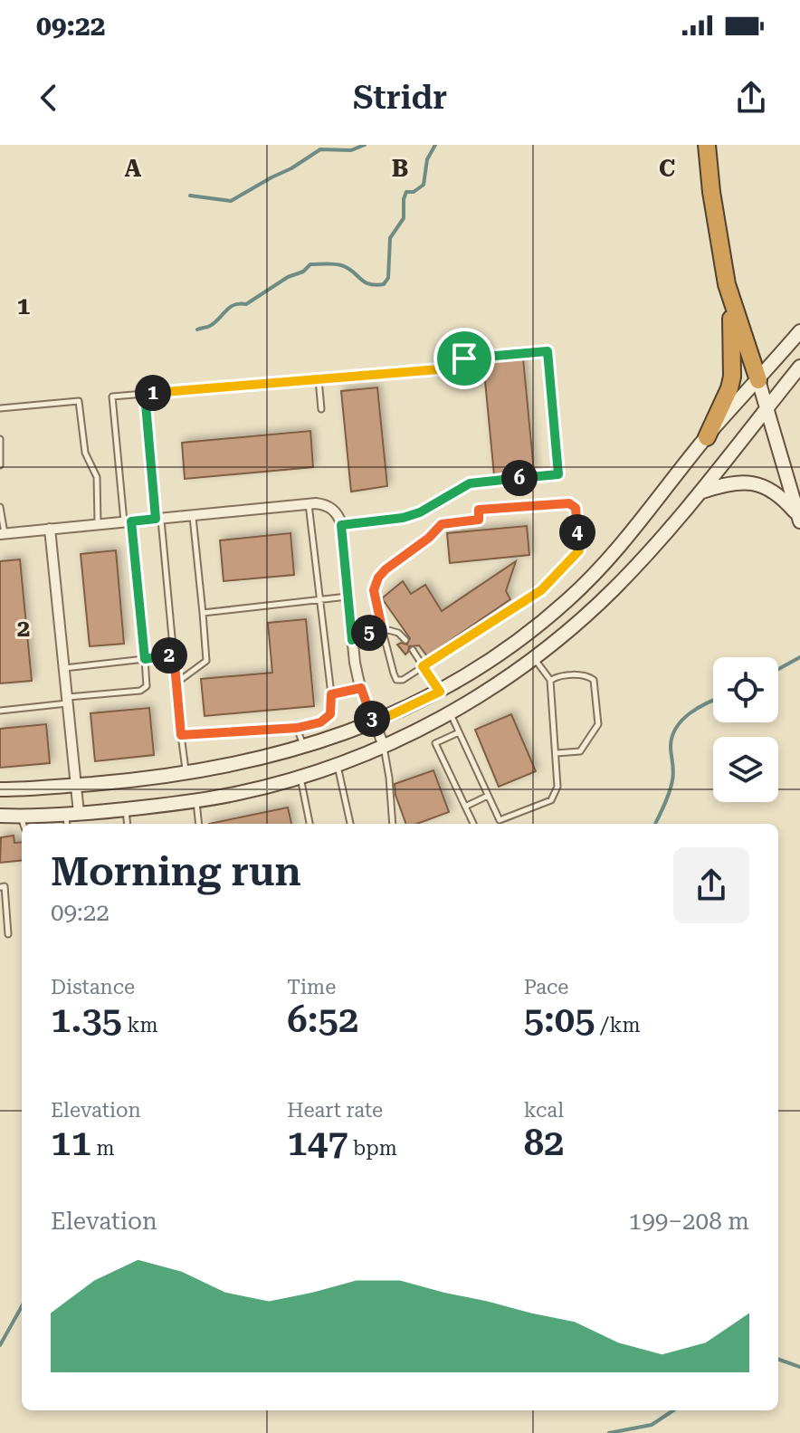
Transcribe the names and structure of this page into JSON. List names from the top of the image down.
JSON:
{
  "page": {
    "status": "09:22",
    "header": "Stridr",
    "pins": [
      "1",
      "6",
      "4",
      "5",
      "2",
      "3"
    ],
    "heading": ["Morning run", "09:22"],
    "stats": [
      ["Distance", "1.35 km"],
      ["Time", "6:52"],
      ["Pace", "5:05 /km"],
      ["Elevation", "11 m"],
      ["Heart rate", "147 bpm"],
      ["kcal", "82"]
    ],
    "chart": ["Elevation", "199–208 m"]
  },
  "grid": {
    "columns": ["A", "B", "C"],
    "rows": ["1", "2"]
  }
}
